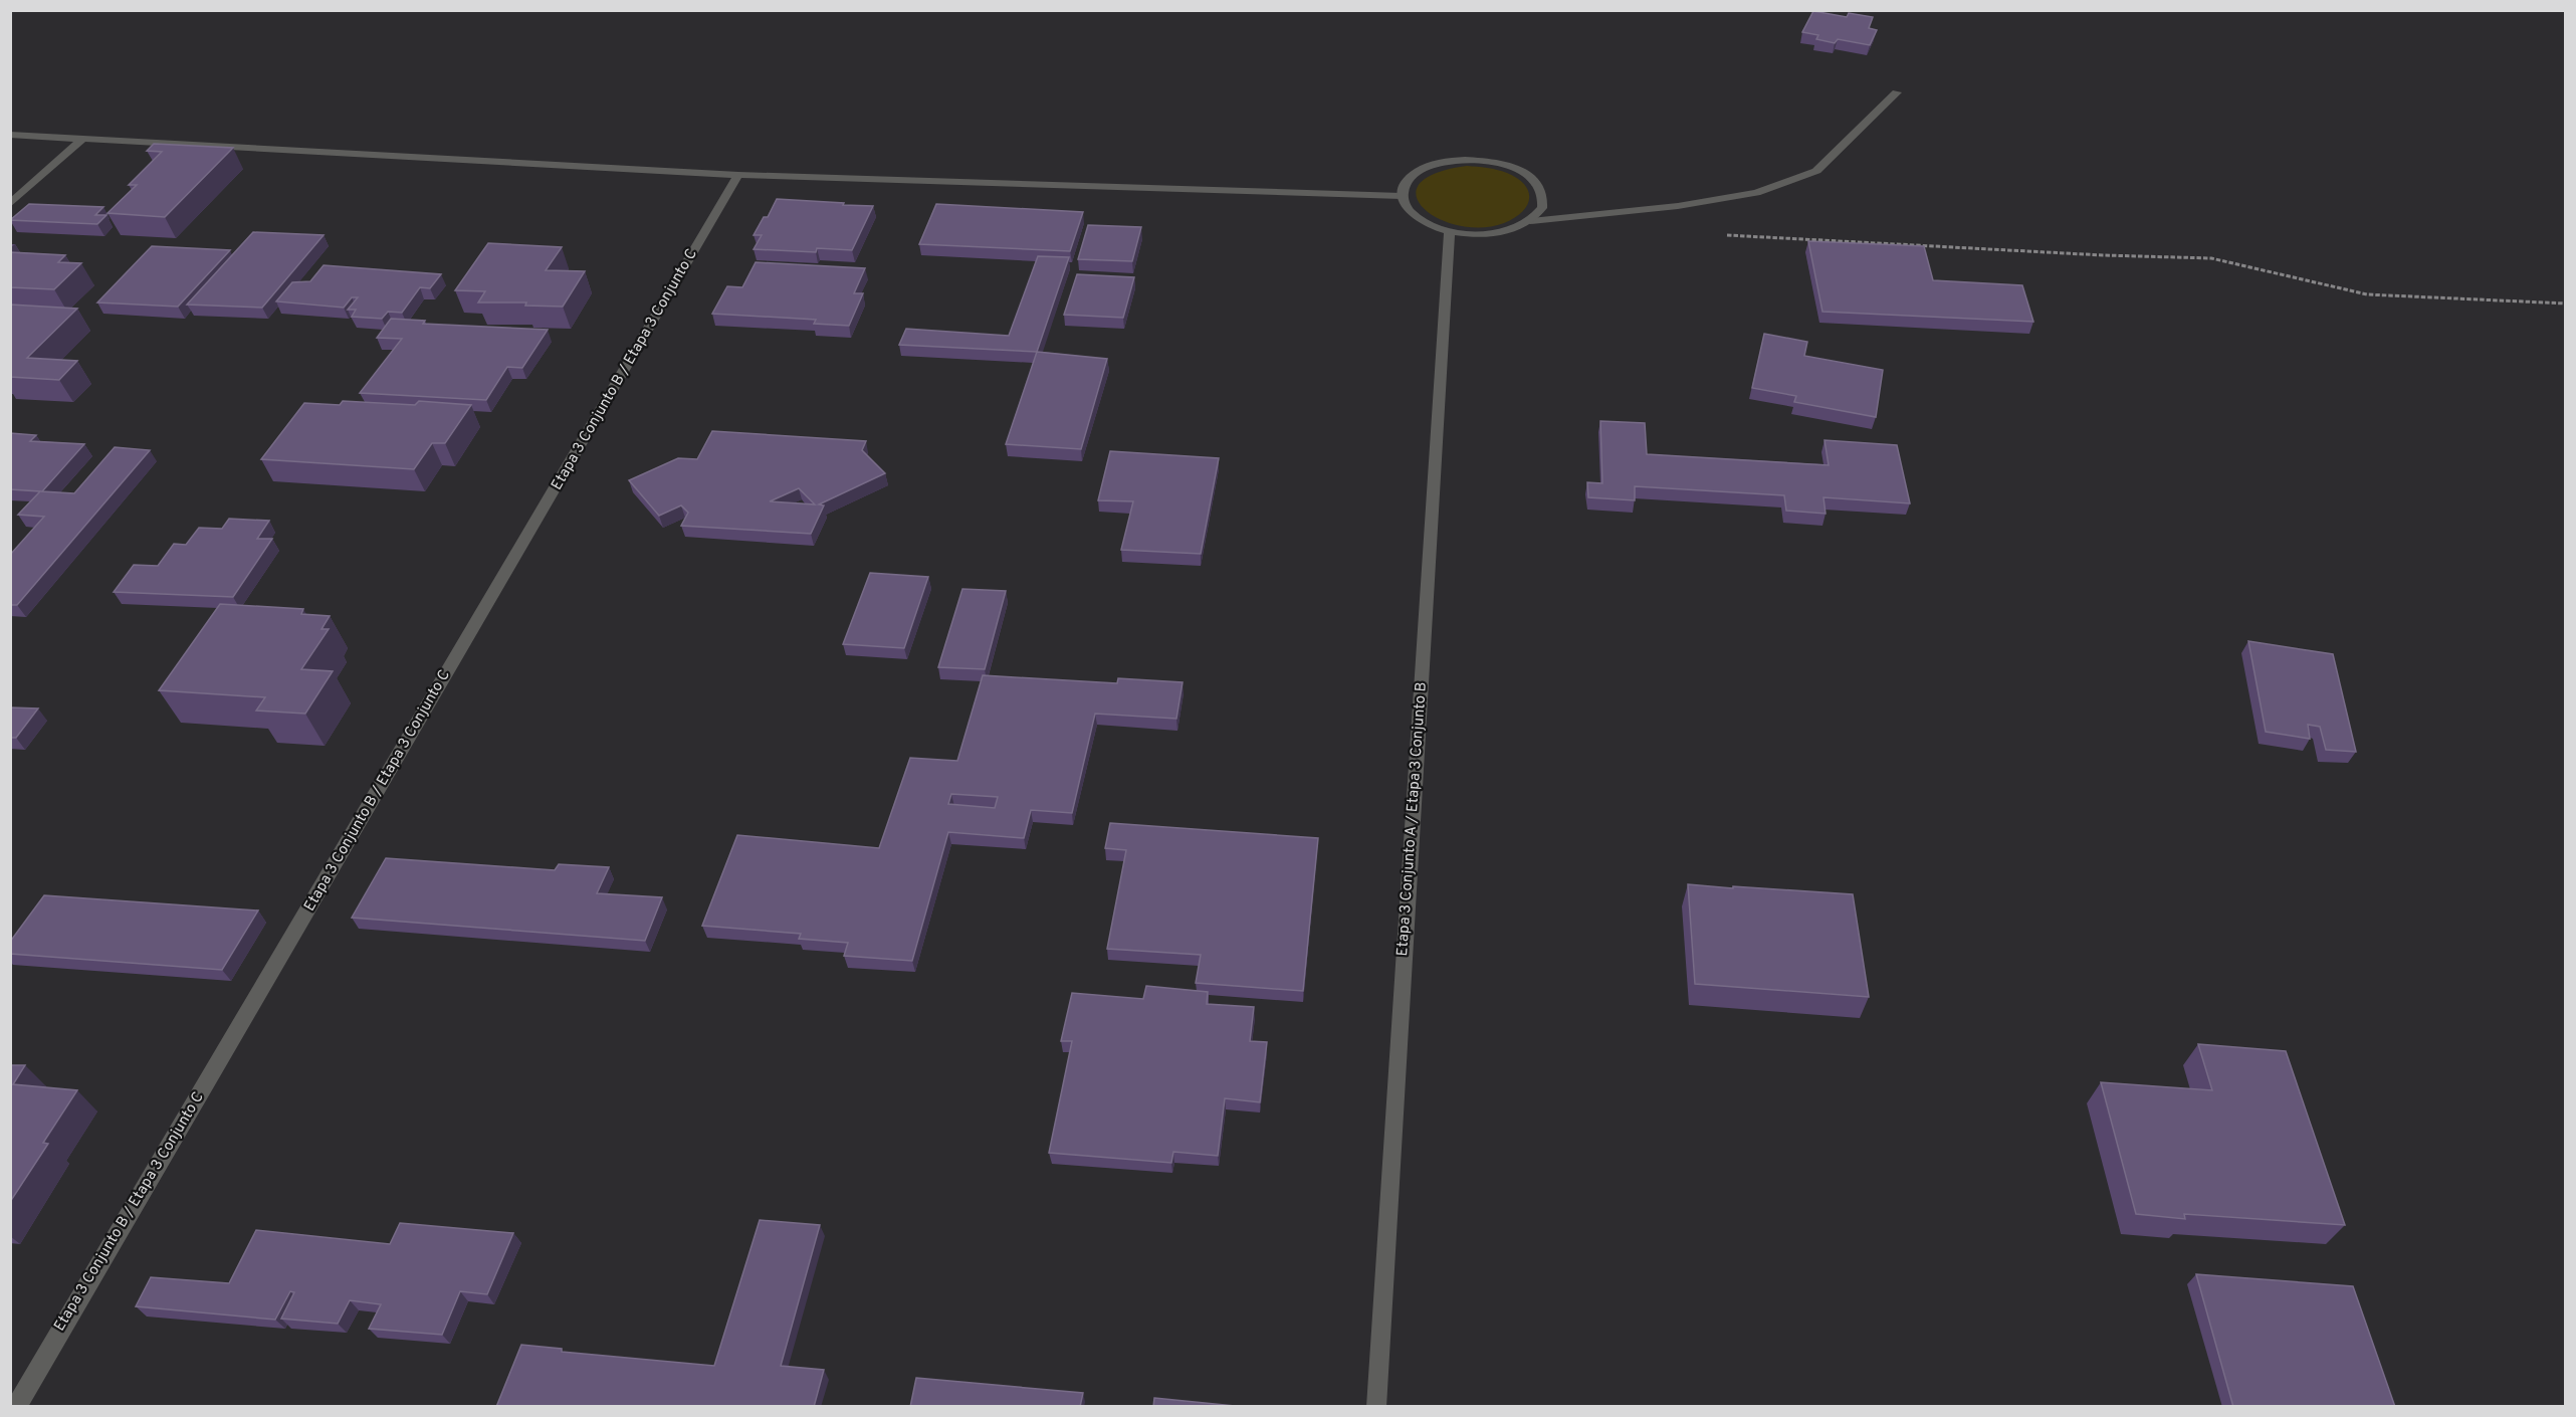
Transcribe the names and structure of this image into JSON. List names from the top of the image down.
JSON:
{
  "streets": {
    "street": ["Etapa 3 Conjunto B / Etapa 3 Conjunto C", "Etapa 3 Conjunto A / Etapa 3 Conjunto B"]
  }
}
